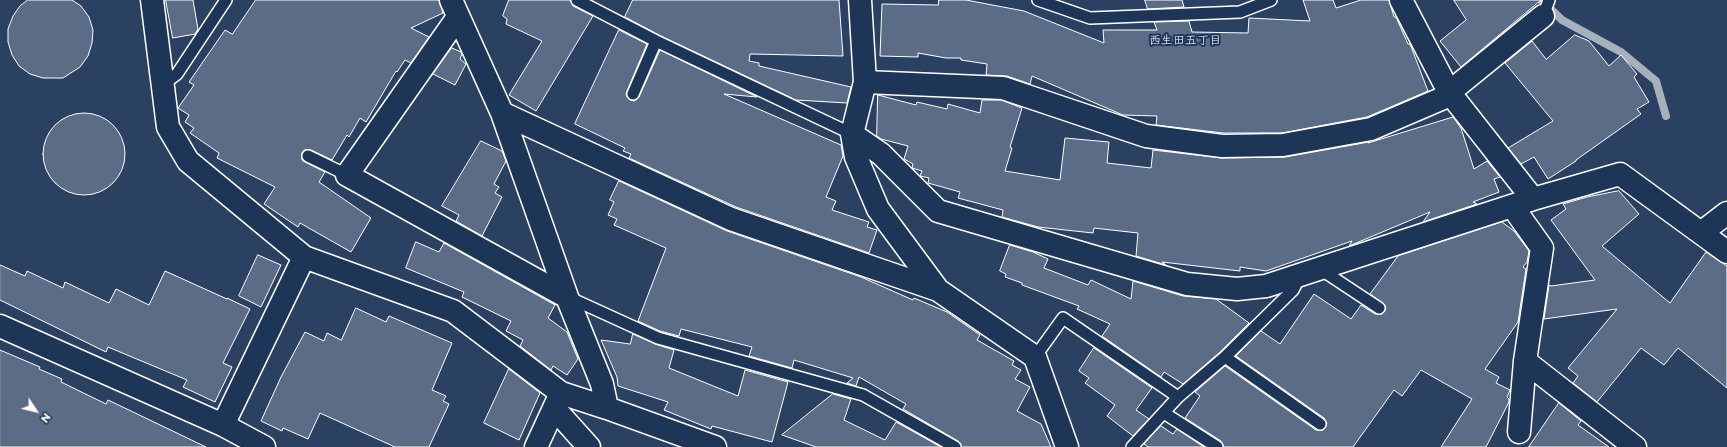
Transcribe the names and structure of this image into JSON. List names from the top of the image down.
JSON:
{
  "districts": ["西生田五丁目"],
  "north": "bottom right"
}
